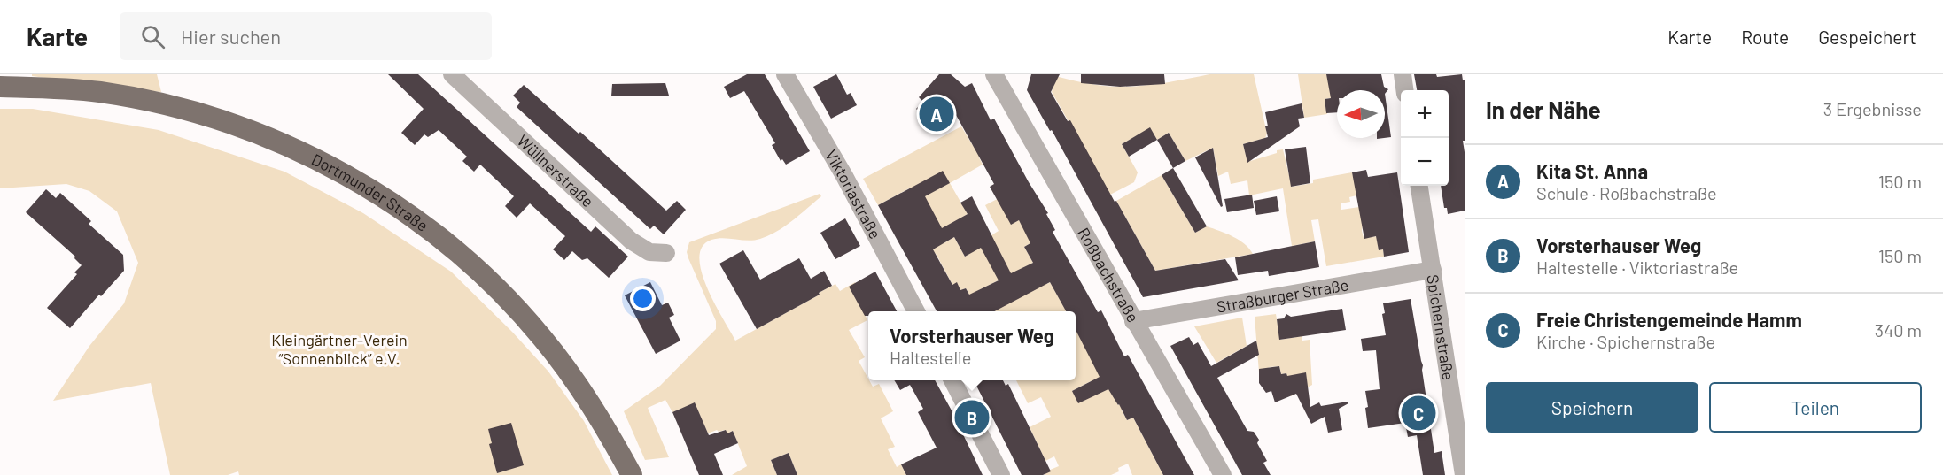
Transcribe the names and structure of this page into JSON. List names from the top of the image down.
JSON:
{
  "streets": {
    "main road": ["Dortmunder Straße"],
    "street": [
      "Wüllnerstraße",
      "Viktoriastraße",
      "Roßbachstraße",
      "Straßburger Straße",
      "Spichernstraße"
    ]
  },
  "crossings": [
    ["Roßbachstraße", "Straßburger Straße"],
    ["Straßburger Straße", "Spichernstraße"]
  ],
  "parks": ["Kleingärtner-Verein “Sonnenblick” e.V."],
  "north": "left",
  "page": {
    "header": "Karte",
    "search": "Hier suchen",
    "nav": ["Karte", "Route", "Gespeichert"],
    "heading": ["In der Nähe", "3 Ergebnisse"],
    "map_buttons": ["+", "−"],
    "pins": ["A", "C", "B"],
    "list": [
      {
        "mark": "A",
        "name": "Kita St. Anna",
        "note": "Schule · Roßbachstraße",
        "value": "150 m"
      },
      {
        "mark": "B",
        "name": "Vorsterhauser Weg",
        "note": "Haltestelle · Viktoriastraße",
        "value": "150 m"
      },
      {
        "mark": "C",
        "name": "Freie Christengemeinde Hamm",
        "note": "Kirche · Spichernstraße",
        "value": "340 m"
      }
    ],
    "popup": ["Vorsterhauser Weg", "Haltestelle"],
    "buttons": ["Speichern", "Teilen"]
  }
}
